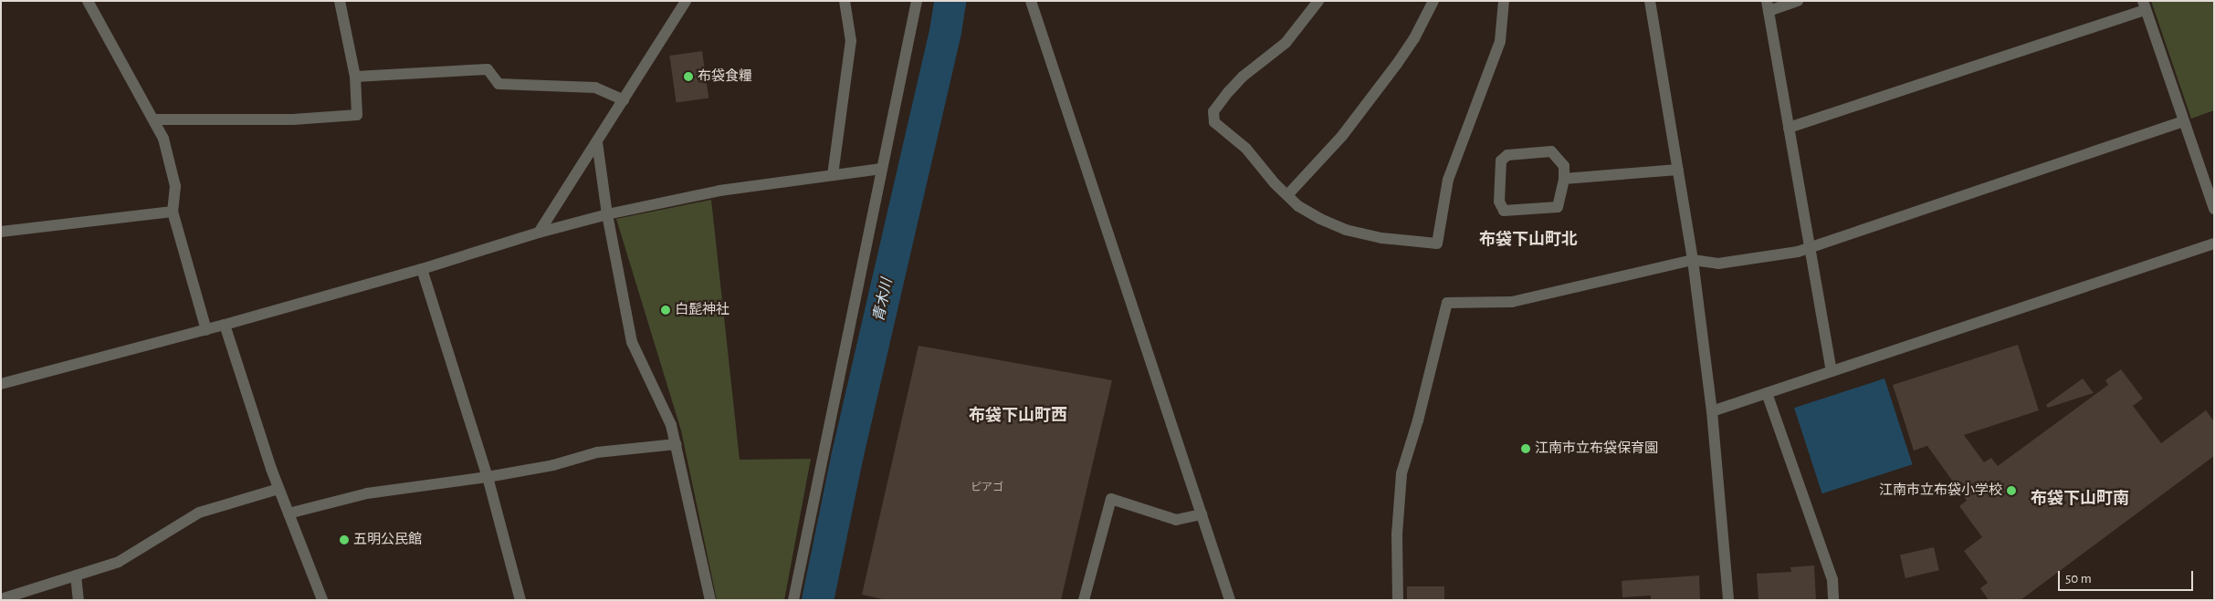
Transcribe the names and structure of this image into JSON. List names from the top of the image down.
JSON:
{
  "districts": ["布袋下山町北", "布袋下山町西", "布袋下山町南"],
  "water": ["青木川"],
  "places": [
    "布袋食糧",
    "白髭神社",
    "江南市立布袋保育園",
    "江南市立布袋小学校",
    "五明公民館"
  ],
  "house_numbers": ["ピアゴ"],
  "scale_bar": "50 m"
}
